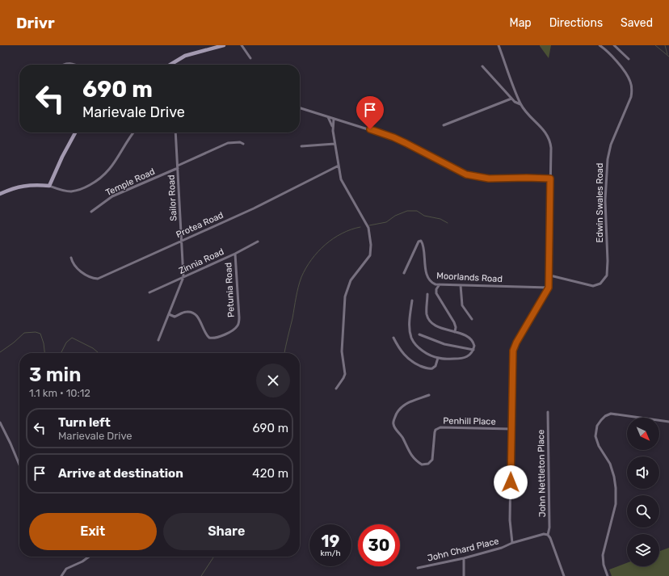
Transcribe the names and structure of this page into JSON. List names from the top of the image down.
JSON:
{
  "streets": {
    "street": [
      "Temple Road",
      "Sailor Road",
      "Edwin Swales Road",
      "Protea Road",
      "Zinnia Road",
      "Moorlands Road",
      "Petunia Road",
      "Penhill Place",
      "John Nettleton Place",
      "John Chard Place"
    ]
  },
  "crossings": [
    ["Temple Road", "Sailor Road"],
    ["Sailor Road", "Protea Road"],
    ["Sailor Road", "Zinnia Road"],
    ["Sailor Road", "Petunia Road"],
    ["Zinnia Road", "Petunia Road"],
    ["John Nettleton Place", "John Chard Place"]
  ],
  "north": "bottom right",
  "page": {
    "header": "Drivr",
    "nav": ["Map", "Directions", "Saved"],
    "turn": ["690 m", "Marievale Drive"],
    "heading": ["3 min", "1.1 km · 10:12"],
    "list": [
      {
        "name": "Turn left",
        "note": "Marievale Drive",
        "value": "690 m"
      },
      {
        "name": "Arrive at destination",
        "value": "420 m"
      }
    ],
    "buttons": ["Exit", "Share"],
    "speed": "19 km/h",
    "limit": "30"
  }
}
